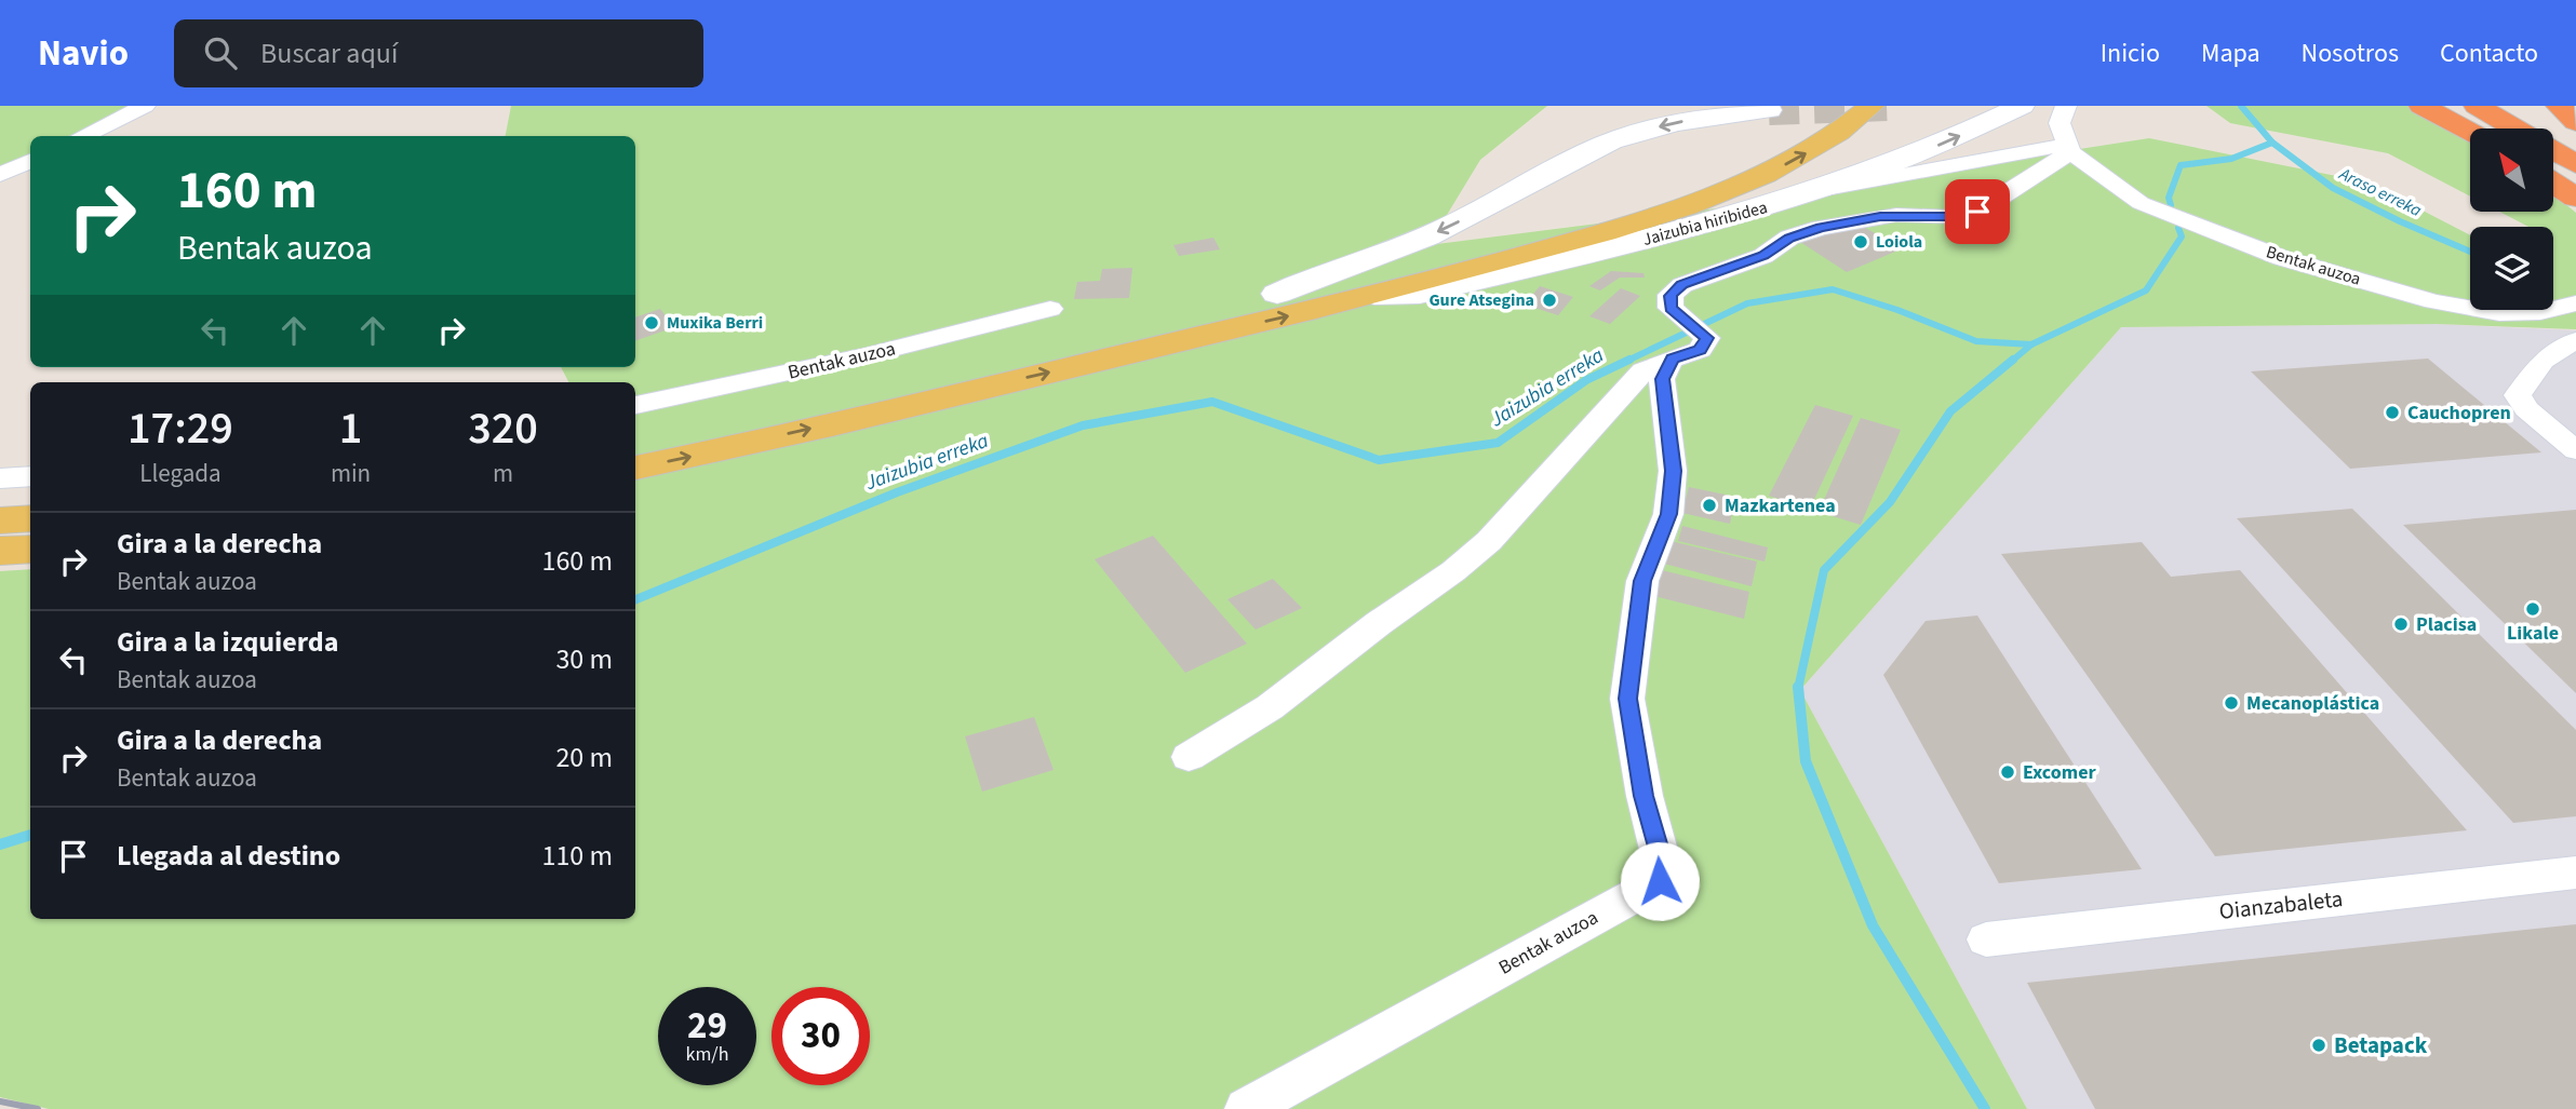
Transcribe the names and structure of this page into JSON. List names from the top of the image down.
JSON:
{
  "streets": {
    "main road": ["Jaizubia hiribidea"],
    "street": ["Bentak auzoa", "Oianzabaleta"]
  },
  "water": ["Araso erreka", "Jaizubia erreka"],
  "places": [
    "Loiola",
    "Gure Atsegina",
    "Muxika Berri",
    "Cauchopren",
    "Mazkartenea",
    "Likale",
    "Placisa",
    "Mecanoplástica",
    "Excomer",
    "Betapack"
  ],
  "north": "top left",
  "page": {
    "header": "Navio",
    "search": "Buscar aquí",
    "nav": [
      "Inicio",
      "Mapa",
      "Nosotros",
      "Contacto"
    ],
    "turn": ["160 m", "Bentak auzoa"],
    "eta": [
      "17:29",
      "Llegada",
      "1",
      "min",
      "320",
      "m"
    ],
    "list": [
      {
        "name": "Gira a la derecha",
        "note": "Bentak auzoa",
        "value": "160 m"
      },
      {
        "name": "Gira a la izquierda",
        "note": "Bentak auzoa",
        "value": "30 m"
      },
      {
        "name": "Gira a la derecha",
        "note": "Bentak auzoa",
        "value": "20 m"
      },
      {
        "name": "Llegada al destino",
        "value": "110 m"
      }
    ],
    "speed": "29 km/h",
    "limit": "30"
  }
}
